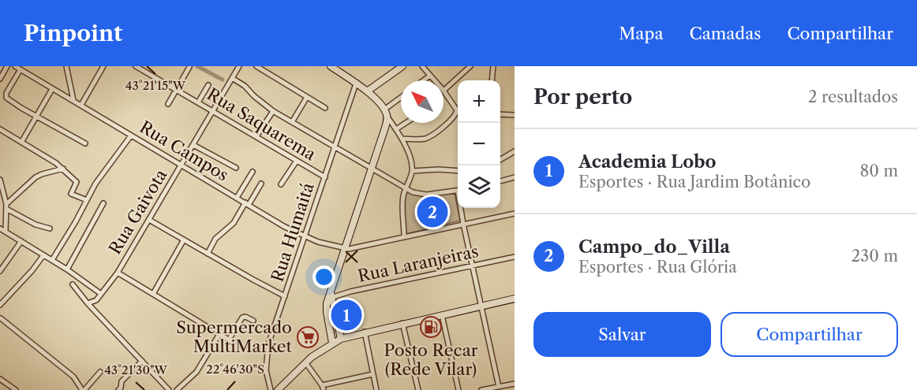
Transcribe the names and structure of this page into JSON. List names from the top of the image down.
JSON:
{
  "streets": {
    "street": [
      "Rua Saquarema",
      "Rua Campos",
      "Rua Gaivota",
      "Rua Humaitá",
      "Rua Laranjeiras"
    ]
  },
  "crossings": [
    ["Rua Saquarema", "Rua Gaivota"],
    ["Rua Saquarema", "Rua Humaitá"],
    ["Rua Campos", "Rua Gaivota"],
    ["Rua Campos", "Rua Humaitá"]
  ],
  "places": {
    "fuel station": ["Posto Recar (Rede Vilar)"],
    "supermarket": ["Supermercado MultiMarket"]
  },
  "north": "top left",
  "page": {
    "header": "Pinpoint",
    "nav": ["Mapa", "Camadas", "Compartilhar"],
    "heading": ["Por perto", "2 resultados"],
    "map_buttons": ["+", "−"],
    "list": [
      {
        "mark": "1",
        "name": "Academia Lobo",
        "note": "Esportes · Rua Jardim Botânico",
        "value": "80 m"
      },
      {
        "mark": "2",
        "name": "Campo_do_Villa",
        "note": "Esportes · Rua Glória",
        "value": "230 m"
      }
    ],
    "pins": ["2", "1"],
    "buttons": ["Salvar", "Compartilhar"]
  },
  "coordinates": ["43°21'15\"W", "22°46'30\"S", "43°21'30\"W"]
}
